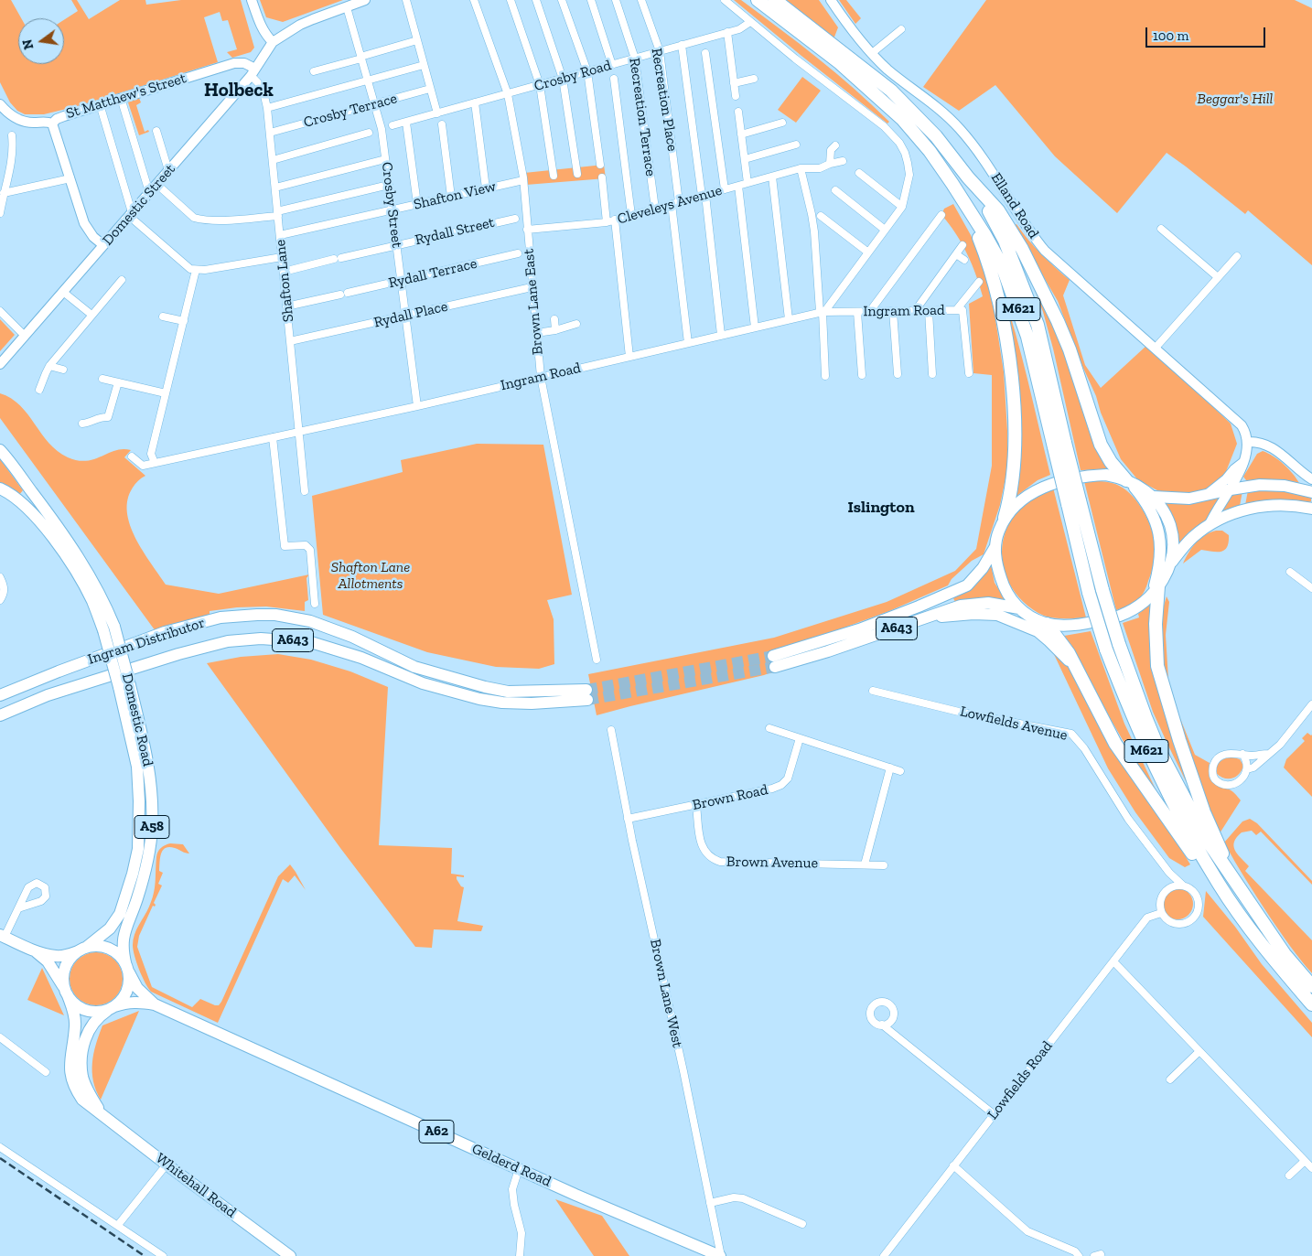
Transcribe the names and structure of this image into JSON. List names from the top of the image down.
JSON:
{
  "streets": {
    "highway": ["M621"],
    "main road": [
      "A643",
      "Ingram Distributor",
      "Domestic Road",
      "A58",
      "A62",
      "Gelderd Road",
      "Whitehall Road"
    ],
    "street": [
      "Crosby Road",
      "St Matthew's Street",
      "Recreation Place",
      "Crosby Terrace",
      "Recreation Terrace",
      "Shafton View",
      "Domestic Street",
      "Crosby Street",
      "Cleveleys Avenue",
      "Elland Road",
      "Rydall Street",
      "Rydall Terrace",
      "Shafton Lane",
      "Brown Lane East",
      "Ingram Road",
      "Rydall Place",
      "Lowfields Avenue",
      "Brown Road",
      "Brown Avenue",
      "Brown Lane West",
      "Lowfields Road"
    ]
  },
  "crossings": [
    ["Crosby Road", "Recreation Place"],
    ["Crosby Road", "Recreation Terrace"],
    ["Crosby Road", "Brown Lane East"],
    ["St Matthew's Street", "Domestic Street"],
    ["St Matthew's Street", "Shafton Lane"],
    ["Recreation Place", "Cleveleys Avenue"],
    ["Crosby Terrace", "Crosby Street"],
    ["Crosby Terrace", "Shafton Lane"],
    ["Recreation Terrace", "Cleveleys Avenue"],
    ["Shafton View", "Crosby Street"],
    ["Shafton View", "Shafton Lane"],
    ["Shafton View", "Brown Lane East"],
    ["Domestic Street", "Shafton Lane"],
    ["Crosby Street", "Rydall Street"],
    ["Crosby Street", "Rydall Terrace"],
    ["Crosby Street", "Ingram Road"],
    ["Crosby Street", "Rydall Place"],
    ["Cleveleys Avenue", "Brown Lane East"],
    ["Rydall Street", "Shafton Lane"],
    ["Rydall Terrace", "Shafton Lane"],
    ["Shafton Lane", "Ingram Road"],
    ["Shafton Lane", "Rydall Place"],
    ["Brown Lane East", "Ingram Road"],
    ["Brown Lane East", "Rydall Place"],
    ["Domestic Road", "A58"],
    ["Domestic Road", "Gelderd Road"],
    ["Domestic Road", "Whitehall Road"],
    ["Lowfields Avenue", "Lowfields Road"],
    ["Brown Road", "Brown Avenue"],
    ["Brown Road", "Brown Lane West"],
    ["A58", "Gelderd Road"],
    ["A58", "Whitehall Road"],
    ["Brown Lane West", "Gelderd Road"],
    ["Gelderd Road", "Whitehall Road"]
  ],
  "districts": ["Holbeck", "Islington"],
  "parks": ["Beggar's Hill", "Shafton Lane Allotments"],
  "scale_bar": "100 m",
  "north": "left"
}
